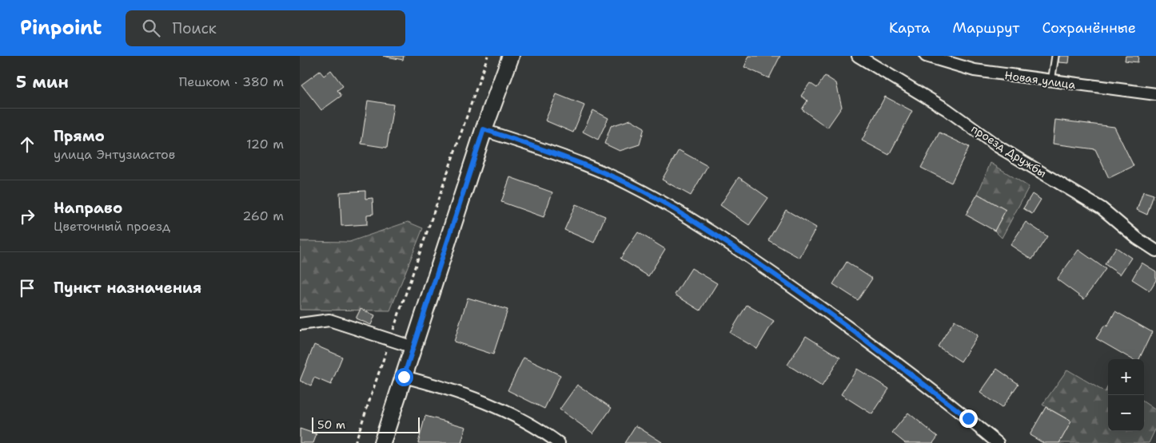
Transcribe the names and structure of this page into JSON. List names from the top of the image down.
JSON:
{
  "streets": {
    "street": ["Новая улица", "проезд Дружбы"]
  },
  "scale_bar": "50 m",
  "page": {
    "header": "Pinpoint",
    "search": "Поиск",
    "nav": ["Карта", "Маршрут", "Сохранённые"],
    "heading": ["5 мин", "Пешком · 380 m"],
    "list": [
      ["Прямо", "улица Энтузиастов", "120 m"],
      ["Направо", "Цветочный проезд", "260 m"],
      "Пункт назначения"
    ],
    "map_buttons": ["+", "−"],
    "scale": "50 m"
  }
}
